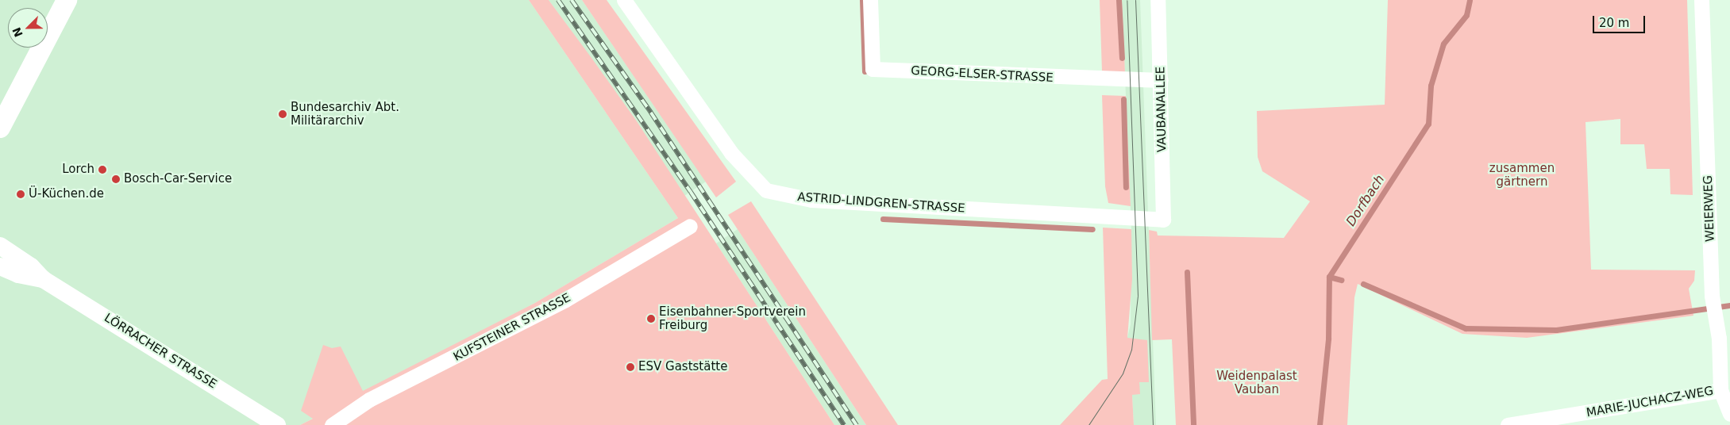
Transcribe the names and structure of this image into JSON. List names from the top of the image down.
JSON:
{
  "streets": {
    "street": [
      "GEORG-ELSER-STRASSE",
      "VAUBANALLEE",
      "ASTRID-LINDGREN-STRASSE",
      "WEIERWEG",
      "KUFSTEINER STRASSE",
      "LÖRRACHER STRASSE",
      "MARIE-JUCHACZ-WEG"
    ]
  },
  "crossings": [
    ["GEORG-ELSER-STRASSE", "VAUBANALLEE"],
    ["VAUBANALLEE", "ASTRID-LINDGREN-STRASSE"],
    ["WEIERWEG", "MARIE-JUCHACZ-WEG"]
  ],
  "water": ["Dorfbach"],
  "parks": ["zusammen gärtnern", "Weidenpalast Vauban"],
  "places": [
    "Bundesarchiv Abt. Militärarchiv",
    "Lorch",
    "Bosch-Car-Service",
    "Ü-Küchen.de",
    "Eisenbahner-Sportverein Freiburg",
    "ESV Gaststätte"
  ],
  "scale_bar": "20 m",
  "north": "bottom left"
}
